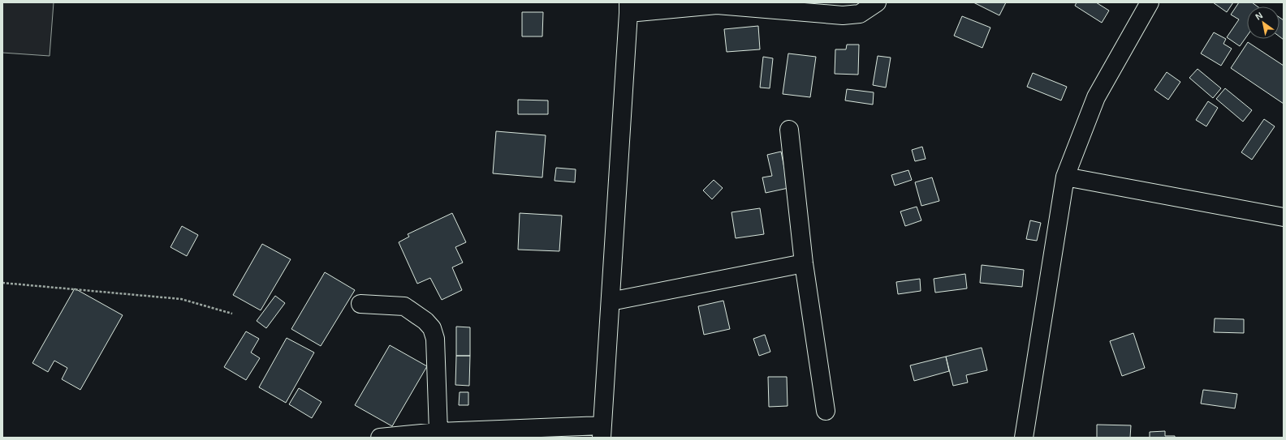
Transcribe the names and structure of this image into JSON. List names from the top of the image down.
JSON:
{
  "north": "top left"
}
